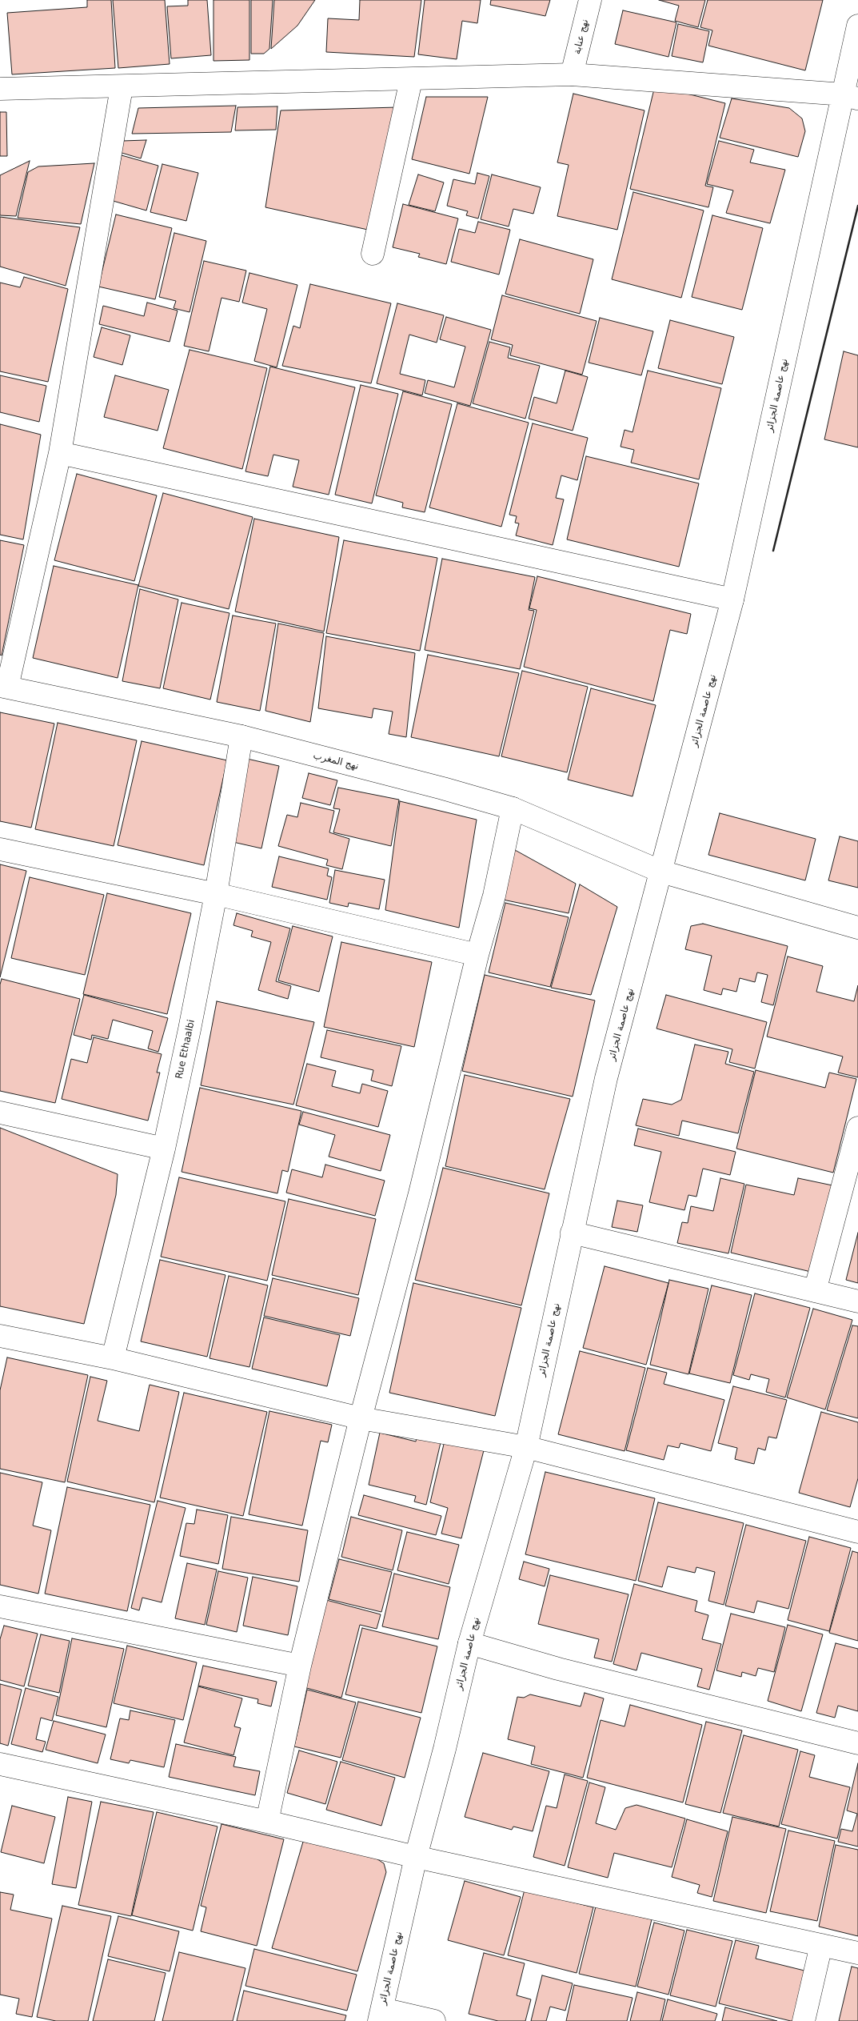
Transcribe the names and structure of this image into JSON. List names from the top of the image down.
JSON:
{
  "streets": {
    "street": [
      "نهج عنابة",
      "نهج عاصمة الجزائر",
      "نهج المغرب",
      "Rue Ethaalbi"
    ]
  },
  "crossings": [
    ["نهج عاصمة الجزائر", "نهج المغرب"],
    ["نهج المغرب", "Rue Ethaalbi"]
  ]
}
